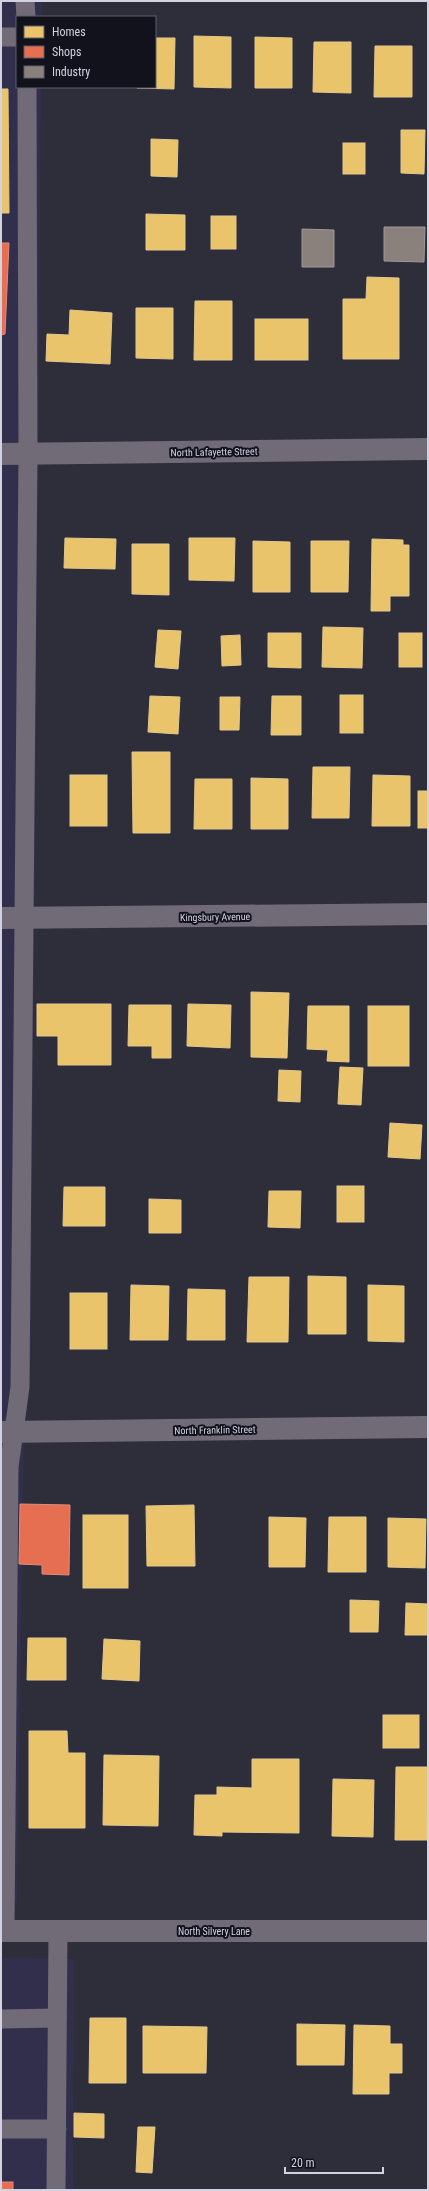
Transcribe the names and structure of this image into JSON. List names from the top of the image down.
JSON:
{
  "streets": {
    "street": [
      "North Lafayette Street",
      "Kingsbury Avenue",
      "North Franklin Street",
      "North Silvery Lane"
    ]
  },
  "legend": ["Homes", "Shops", "Industry"],
  "scale_bar": "20 m"
}
